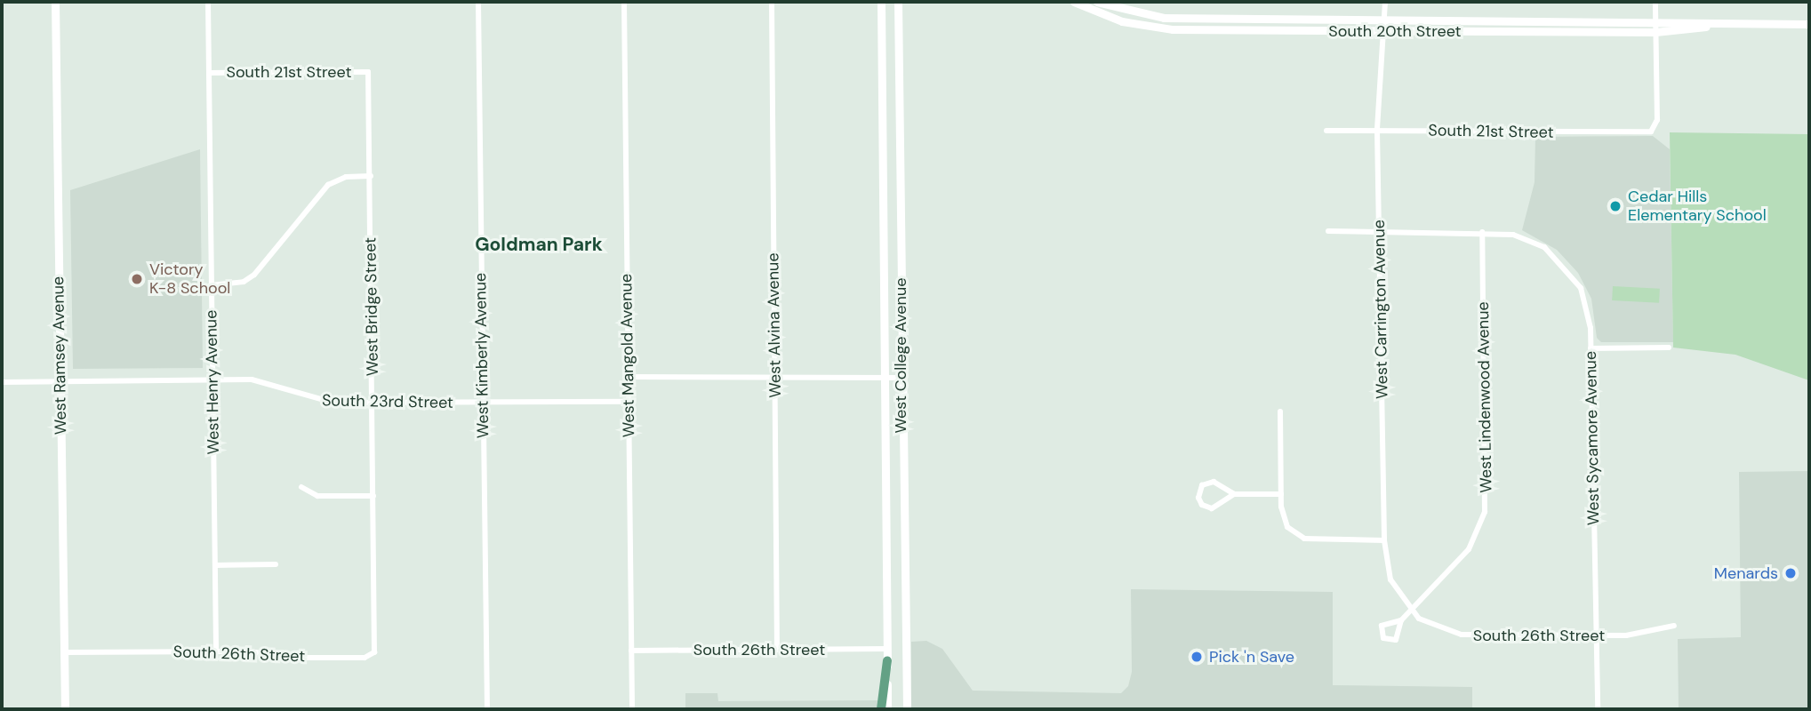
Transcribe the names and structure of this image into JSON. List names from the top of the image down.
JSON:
{
  "streets": {
    "street": [
      "South 20th Street",
      "South 21st Street",
      "West Bridge Street",
      "West Carrington Avenue",
      "West Alvina Avenue",
      "West Ramsey Avenue",
      "West Kimberly Avenue",
      "West Mangold Avenue",
      "West College Avenue",
      "West Henry Avenue",
      "West Lindenwood Avenue",
      "South 23rd Street",
      "West Sycamore Avenue",
      "South 26th Street"
    ]
  },
  "crossings": [
    ["South 20th Street", "South 21st Street"],
    ["South 20th Street", "West Carrington Avenue"],
    ["South 21st Street", "West Bridge Street"],
    ["South 21st Street", "West Carrington Avenue"],
    ["South 21st Street", "West Henry Avenue"],
    ["West Bridge Street", "South 23rd Street"],
    ["West Bridge Street", "South 26th Street"],
    ["West Carrington Avenue", "West Lindenwood Avenue"],
    ["West Carrington Avenue", "West Sycamore Avenue"],
    ["West Carrington Avenue", "South 26th Street"],
    ["West Alvina Avenue", "South 26th Street"],
    ["West Ramsey Avenue", "South 23rd Street"],
    ["West Ramsey Avenue", "South 26th Street"],
    ["West Kimberly Avenue", "South 23rd Street"],
    ["West Mangold Avenue", "South 23rd Street"],
    ["West Mangold Avenue", "South 26th Street"],
    ["West College Avenue", "South 26th Street"],
    ["West Henry Avenue", "South 23rd Street"],
    ["West Henry Avenue", "South 26th Street"],
    ["West Lindenwood Avenue", "West Sycamore Avenue"],
    ["West Lindenwood Avenue", "South 26th Street"],
    ["West Sycamore Avenue", "South 26th Street"]
  ],
  "districts": ["Goldman Park"],
  "places": [
    "Cedar Hills Elementary School",
    "Victory K-8 School",
    "Menards",
    "Pick 'n Save"
  ]
}
